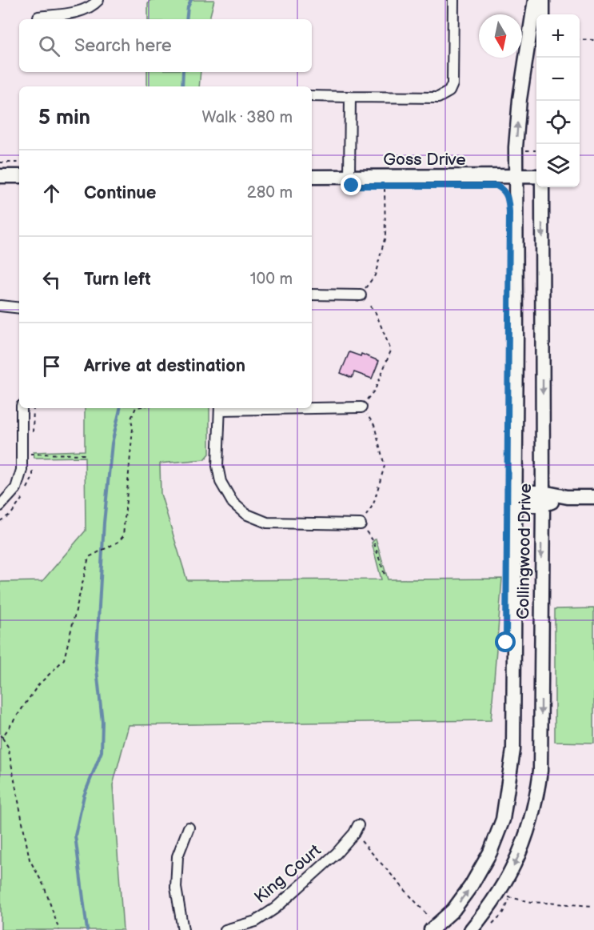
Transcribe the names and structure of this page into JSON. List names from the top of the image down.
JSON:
{
  "streets": {
    "main road": ["Goss Drive", "Collingwood Drive"],
    "street": ["King Court"]
  },
  "crossings": [
    ["Goss Drive", "Collingwood Drive"]
  ],
  "north": "bottom",
  "page": {
    "map_buttons": ["+", "−"],
    "search": "Search here",
    "heading": ["5 min", "Walk · 380 m"],
    "list": [
      ["Continue", "280 m"],
      ["Turn left", "100 m"],
      "Arrive at destination"
    ]
  }
}
